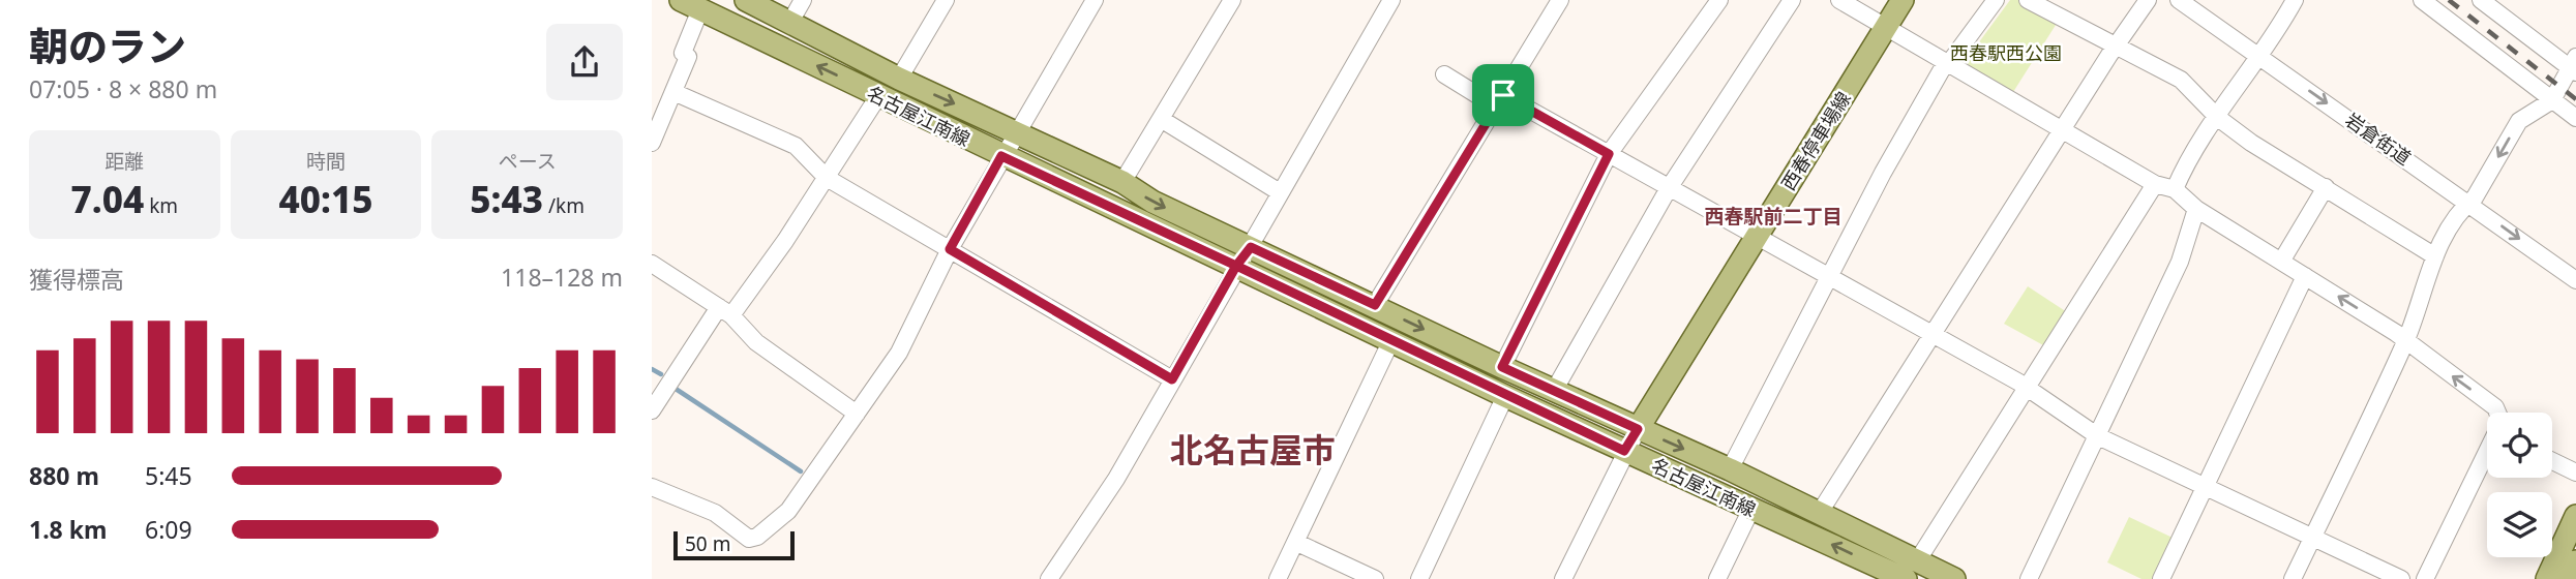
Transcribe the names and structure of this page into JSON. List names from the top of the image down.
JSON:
{
  "streets": {
    "main road": ["名古屋江南線", "西春停車場線"],
    "street": ["岩倉街道"]
  },
  "crossings": [
    ["名古屋江南線", "西春停車場線"]
  ],
  "districts": ["西春駅前二丁目", "北名古屋市"],
  "parks": ["西春駅西公園"],
  "scale_bar": "50 m",
  "page": {
    "heading": ["朝のラン", "07:05 · 8 × 880 m"],
    "stats": [
      ["距離", "7.04 km"],
      ["時間", "40:15"],
      ["ペース", "5:43 /km"]
    ],
    "chart": ["獲得標高", "118–128 m"],
    "list": [
      {
        "name": "880 m",
        "note": "5:45"
      },
      {
        "name": "1.8 km",
        "note": "6:09"
      }
    ],
    "scale": "50 m"
  }
}
